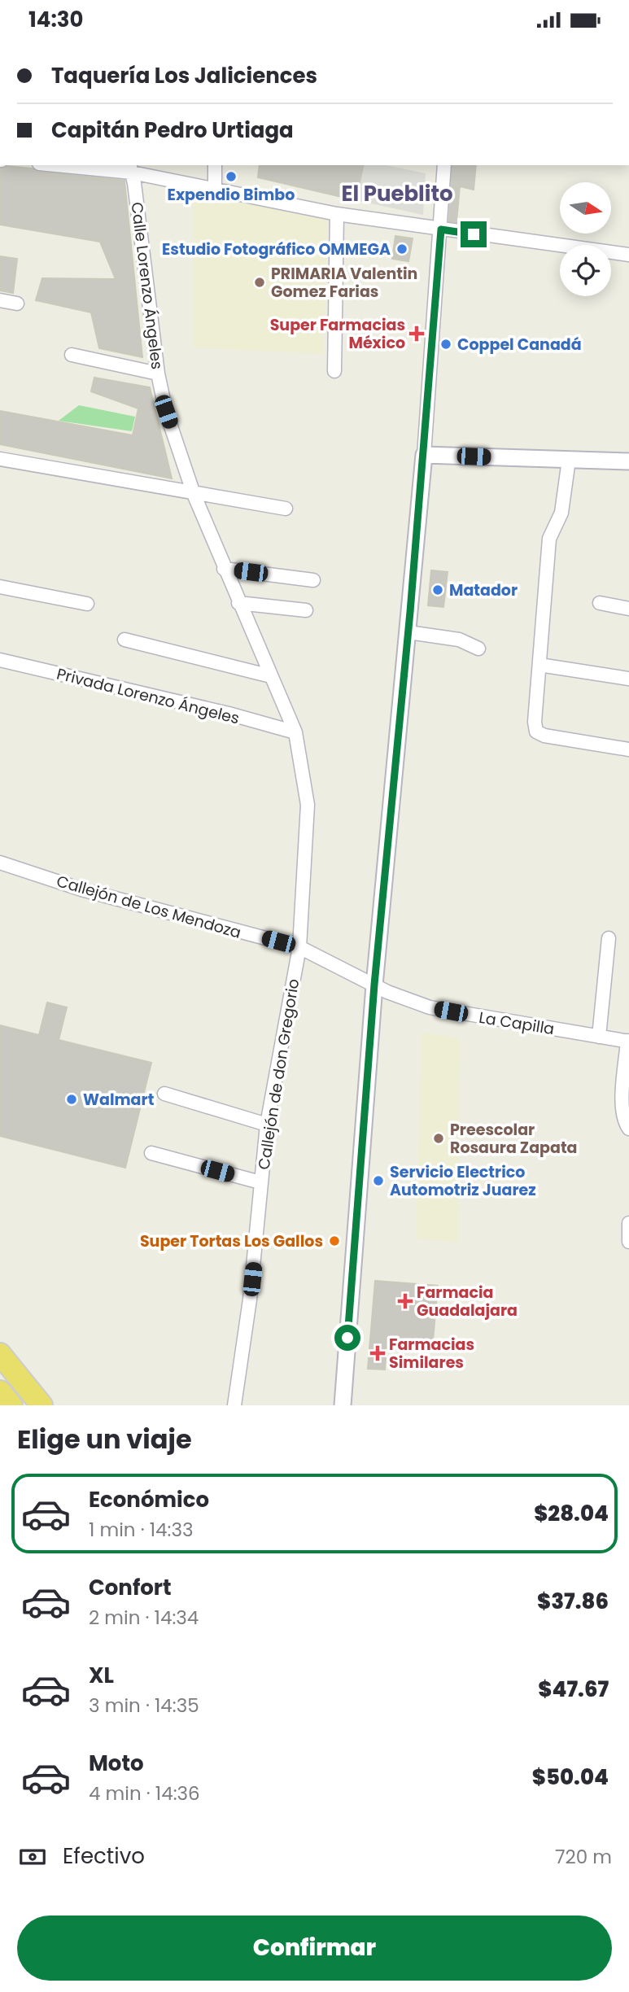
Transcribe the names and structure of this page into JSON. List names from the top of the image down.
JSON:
{
  "streets": {
    "street": [
      "Calle Lorenzo Ángeles",
      "Privada Lorenzo Ángeles",
      "Callejón de Los Mendoza",
      "La Capilla",
      "Callejón de don Gregorio"
    ]
  },
  "crossings": [
    ["Calle Lorenzo Ángeles", "Privada Lorenzo Ángeles"],
    ["Calle Lorenzo Ángeles", "Callejón de Los Mendoza"],
    ["Calle Lorenzo Ángeles", "Callejón de don Gregorio"],
    ["Callejón de Los Mendoza", "Callejón de don Gregorio"]
  ],
  "districts": ["El Pueblito"],
  "places": {
    "other": [
      "Expendio Bimbo",
      "Estudio Fotográfico OMMEGA",
      "PRIMARIA Valentin Gomez Farias",
      "Coppel Canadá",
      "Matador",
      "Walmart",
      "Preescolar Rosaura Zapata",
      "Servicio Electrico Automotriz Juarez",
      "Super Tortas Los Gallos"
    ],
    "health": ["Super Farmacias México", "Farmacia Guadalajara", "Farmacias Similares"]
  },
  "north": "right",
  "page": {
    "status": "14:30",
    "banner": ["Taquería Los Jaliciences", "Capitán Pedro Urtiaga"],
    "heading": "Elige un viaje",
    "list": [
      {
        "name": "Económico",
        "note": "1 min · 14:33",
        "value": "$28.04"
      },
      {
        "name": "Confort",
        "note": "2 min · 14:34",
        "value": "$37.86"
      },
      {
        "name": "XL",
        "note": "3 min · 14:35",
        "value": "$47.67"
      },
      {
        "name": "Moto",
        "note": "4 min · 14:36",
        "value": "$50.04"
      }
    ],
    "pay": ["Efectivo", "720 m"],
    "buttons": "Confirmar"
  }
}
